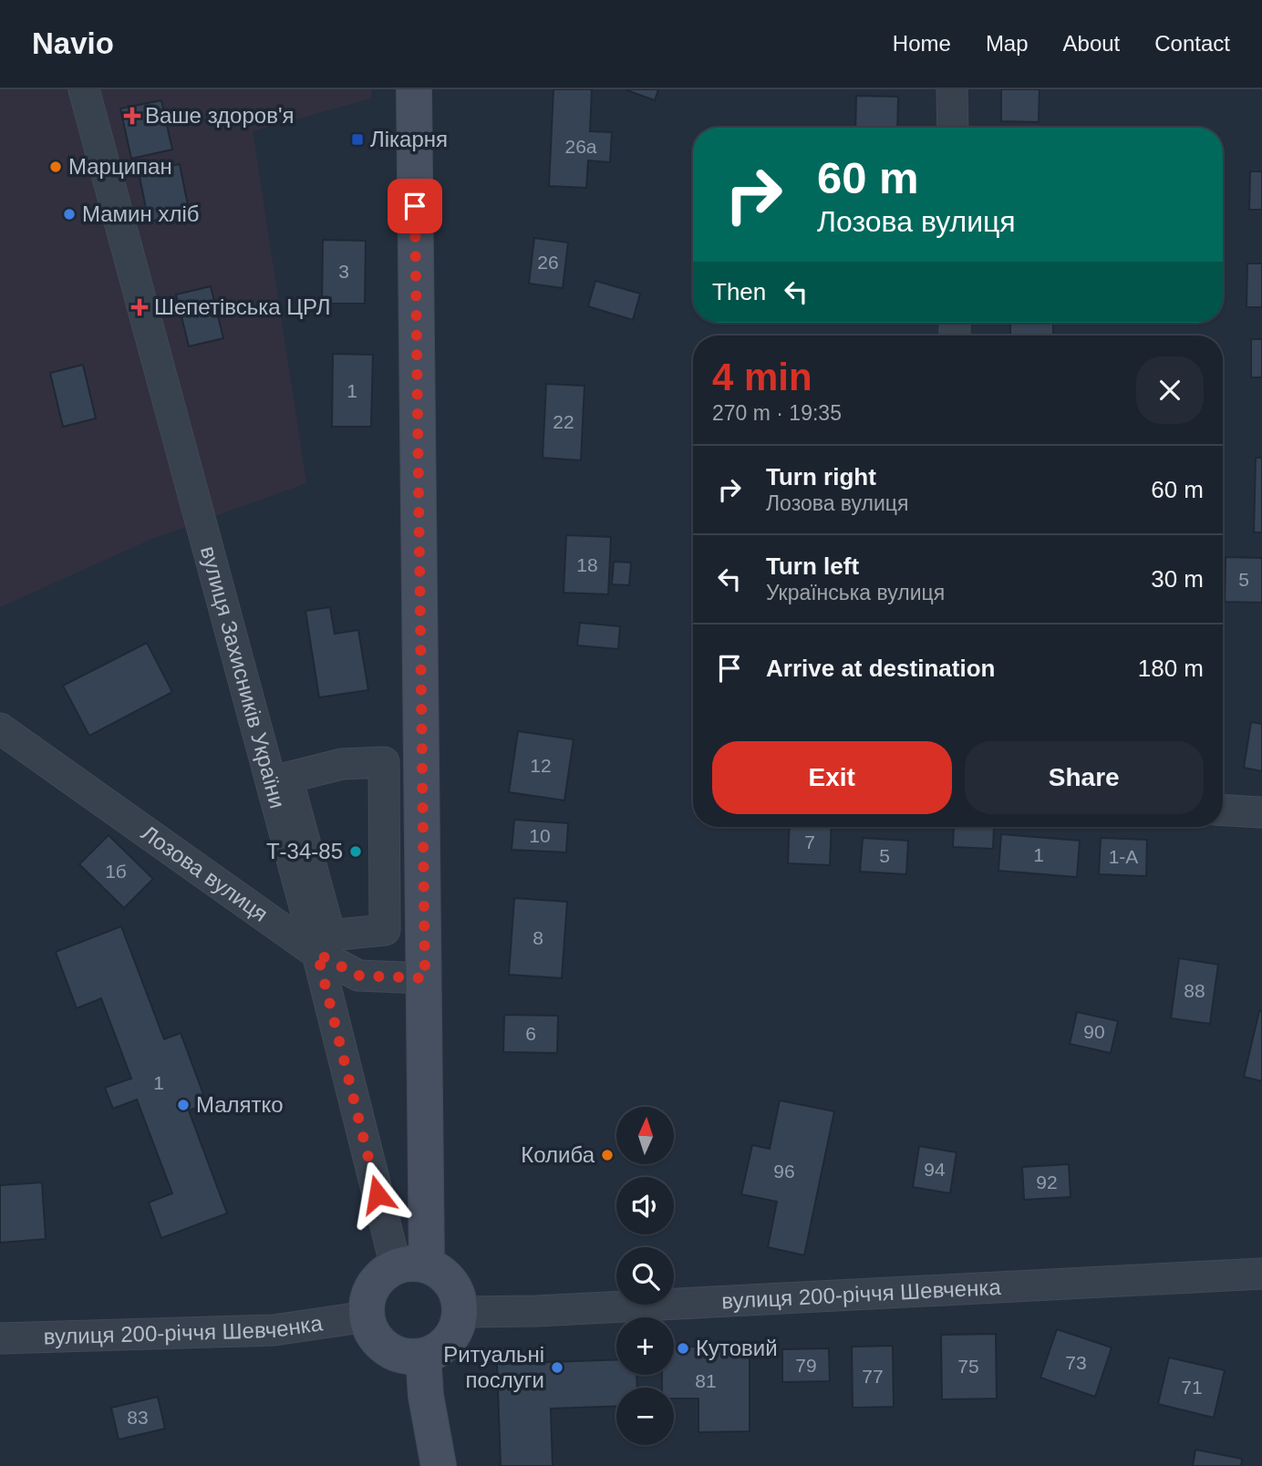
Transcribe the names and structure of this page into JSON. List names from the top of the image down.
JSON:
{
  "streets": {
    "street": ["вулиця Захисників України", "Лозова вулиця", "вулиця 200-річчя Шевченка"]
  },
  "crossings": [
    ["вулиця Захисників України", "Лозова вулиця"],
    ["вулиця Захисників України", "вулиця 200-річчя Шевченка"]
  ],
  "places": {
    "health": ["Ваше здоров'я", "Шепетівська ЦРЛ"],
    "transit": ["Лікарня"],
    "other": [
      "Марципан",
      "Мамин хліб",
      "Т-34-85",
      "Малятко",
      "Колиба",
      "Кутовий",
      "Ритуальні послуги"
    ]
  },
  "house_numbers": [
    "26а",
    "26",
    "3",
    "1",
    "22",
    "18",
    "5",
    "12",
    "10",
    "7",
    "1",
    "5",
    "1-А",
    "1б",
    "8",
    "88",
    "90",
    "6",
    "1",
    "94",
    "96",
    "92",
    "73",
    "79",
    "75",
    "77",
    "81",
    "71",
    "83"
  ],
  "north": "top",
  "page": {
    "header": "Navio",
    "nav": [
      "Home",
      "Map",
      "About",
      "Contact"
    ],
    "turn": ["60 m", "Лозова вулиця"],
    "then": "Then",
    "heading": ["4 min", "270 m · 19:35"],
    "list": [
      {
        "name": "Turn right",
        "note": "Лозова вулиця",
        "value": "60 m"
      },
      {
        "name": "Turn left",
        "note": "Українська вулиця",
        "value": "30 m"
      },
      {
        "name": "Arrive at destination",
        "value": "180 m"
      }
    ],
    "buttons": ["Exit", "Share"],
    "map_buttons": ["+", "−"]
  }
}
